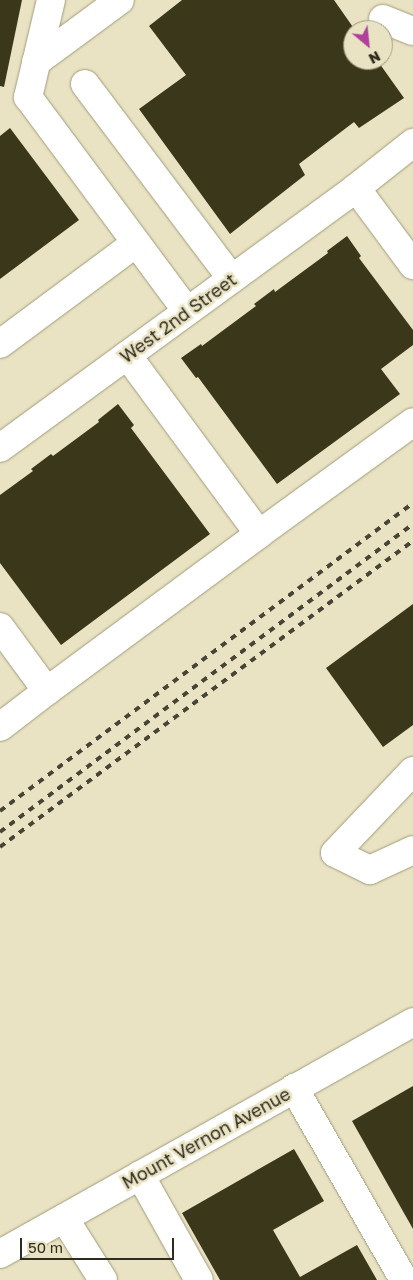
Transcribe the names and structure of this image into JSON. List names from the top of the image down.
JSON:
{
  "streets": {
    "street": ["West 2nd Street", "Mount Vernon Avenue"]
  },
  "scale_bar": "50 m",
  "north": "bottom right"
}
